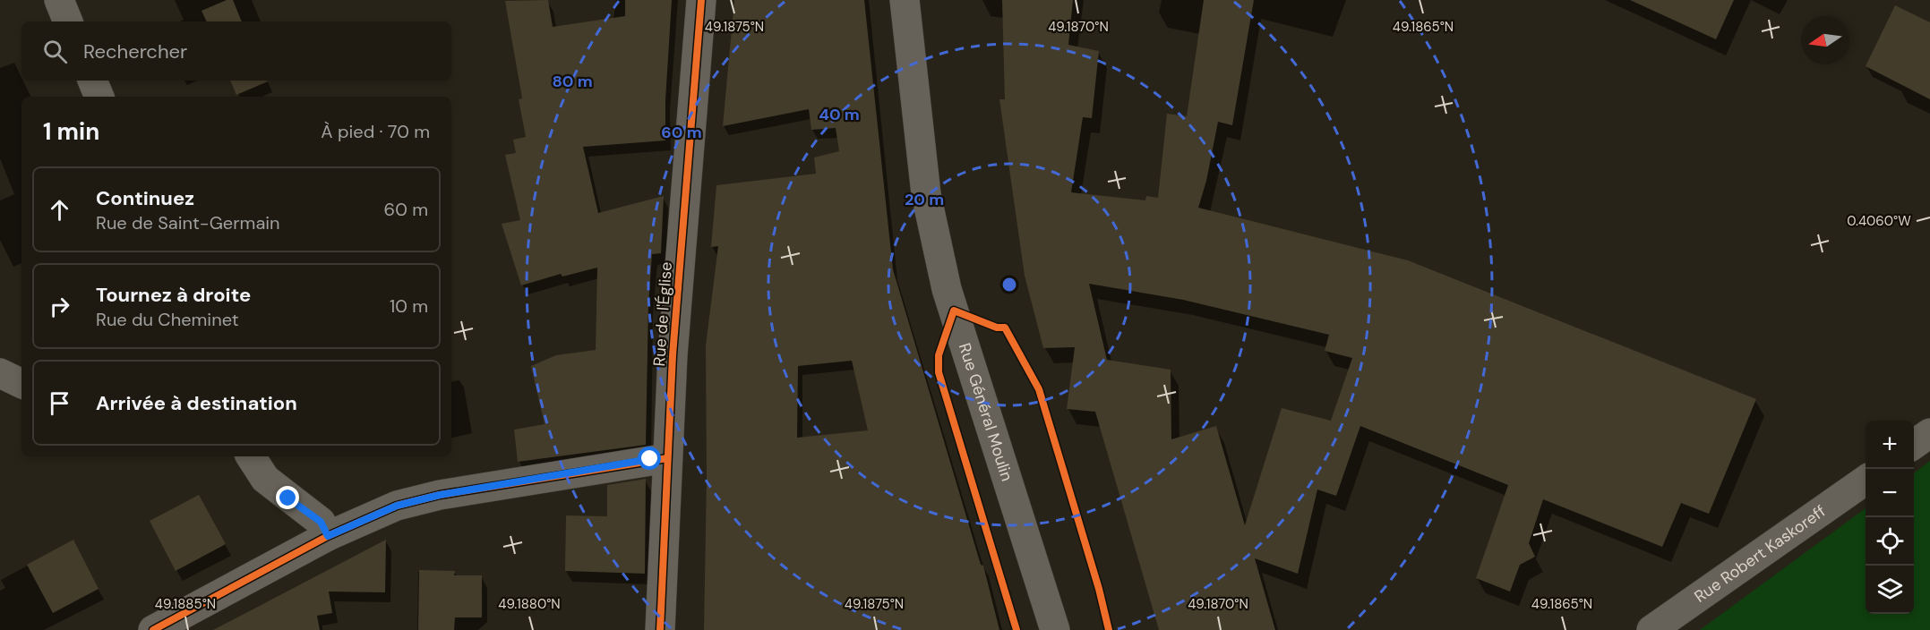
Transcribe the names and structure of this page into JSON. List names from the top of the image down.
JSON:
{
  "streets": {
    "street": ["Rue de l'Église", "Rue Général Moulin", "Rue Robert Kaskoreff"]
  },
  "north": "left",
  "page": {
    "search": "Rechercher",
    "heading": ["1 min", "À pied · 70 m"],
    "list": [
      ["Continuez", "Rue de Saint-Germain", "60 m"],
      ["Tournez à droite", "Rue du Cheminet", "10 m"],
      "Arrivée à destination"
    ],
    "map_buttons": ["+", "−"]
  },
  "coordinates": [
    "49.1875°N",
    "49.1870°N",
    "49.1865°N",
    "0.4060°W",
    "49.1885°N",
    "49.1880°N"
  ],
  "rings": [
    "80 m",
    "40 m",
    "60 m",
    "20 m"
  ]
}
